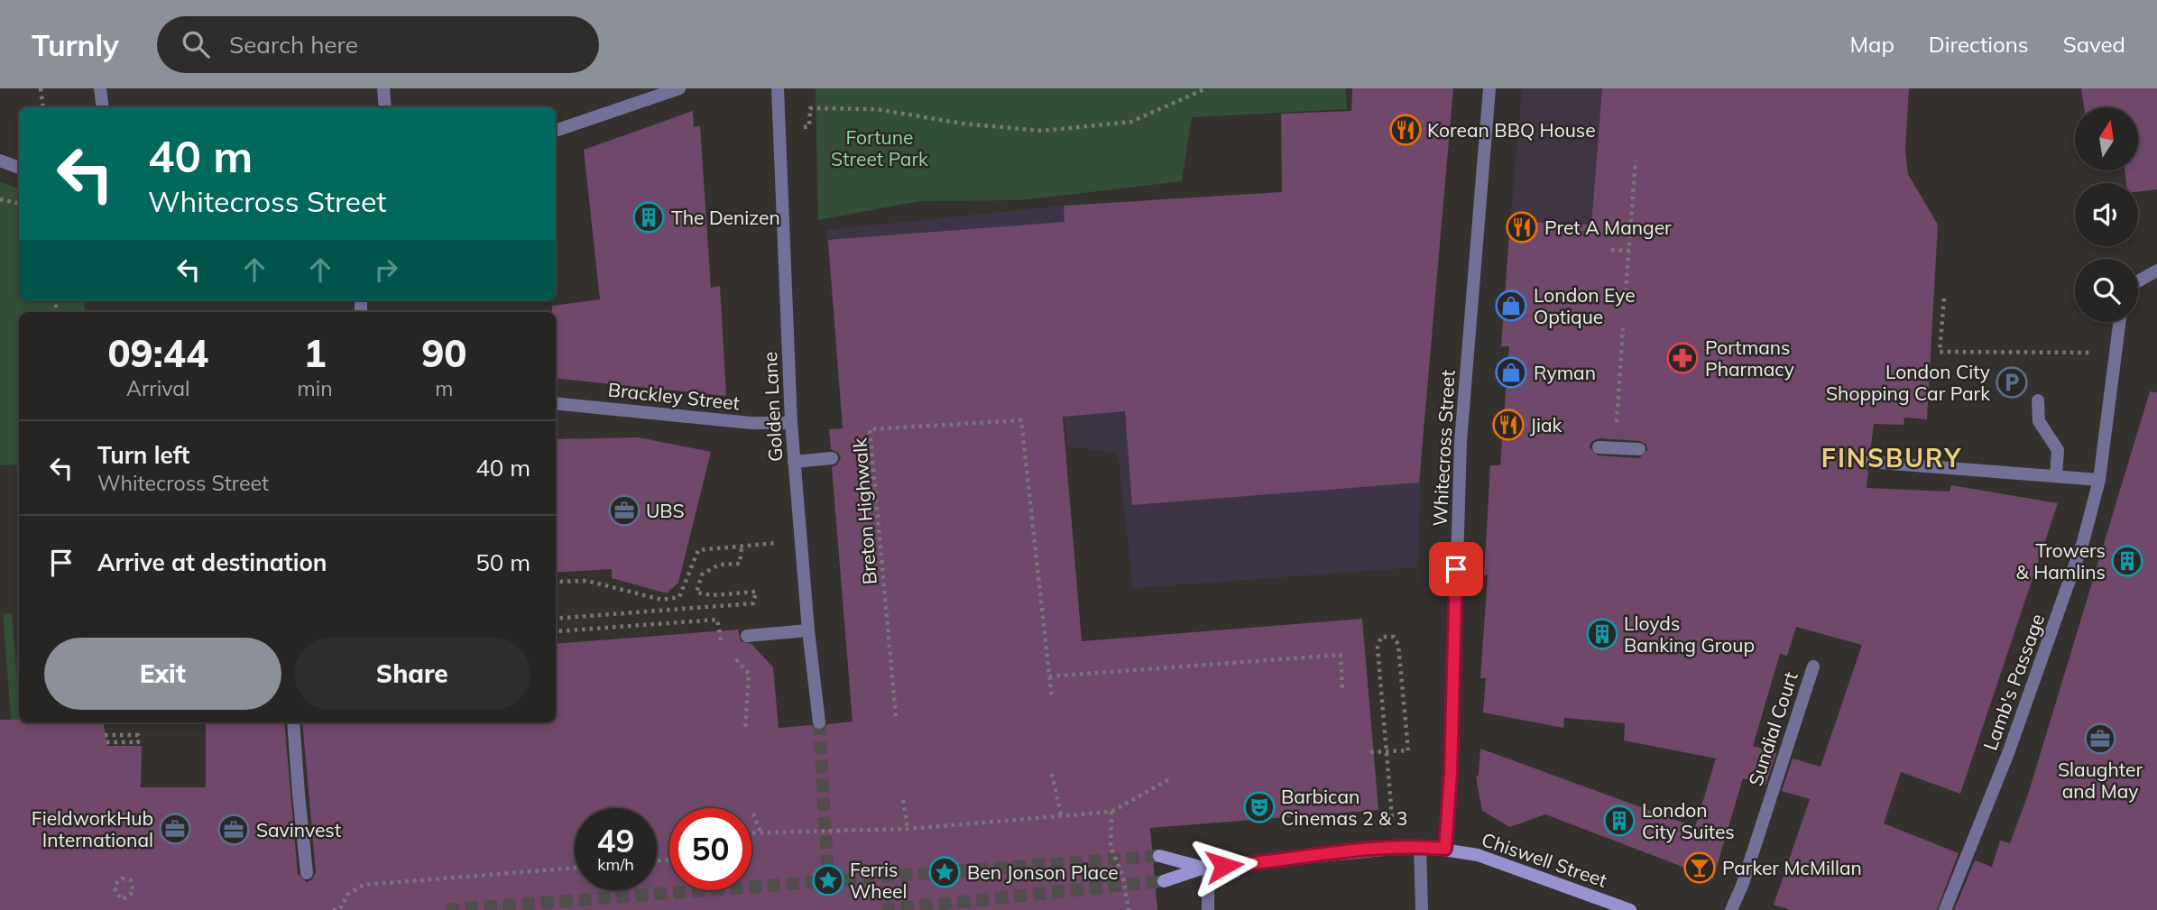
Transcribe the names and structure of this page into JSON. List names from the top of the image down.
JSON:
{
  "streets": {
    "main road": ["Chiswell Street"],
    "street": [
      "Brackley Street",
      "Golden Lane",
      "Whitecross Street",
      "Lamb's Passage",
      "Sundial Court"
    ],
    "path": ["Breton Highwalk"]
  },
  "crossings": [
    ["Brackley Street", "Golden Lane"],
    ["Whitecross Street", "Chiswell Street"]
  ],
  "districts": ["FINSBURY"],
  "parks": ["Fortune Street Park"],
  "places": {
    "restaurant": ["Korean BBQ House", "Pret A Manger", "Jiak"],
    "building": [
      "The Denizen",
      "Trowers & Hamlins",
      "Lloyds Banking Group",
      "London City Suites"
    ],
    "shop": ["London Eye Optique", "Ryman"],
    "pharmacy": ["Portmans Pharmacy"],
    "parking": ["London City Shopping Car Park"],
    "office": [
      "UBS",
      "Slaughter and May",
      "FieldworkHub International",
      "Savinvest"
    ],
    "theatre": ["Barbican Cinemas 2 & 3"],
    "bar": ["Parker McMillan"],
    "place": ["Ben Jonson Place", "Ferris Wheel"]
  },
  "north": "top",
  "page": {
    "header": "Turnly",
    "search": "Search here",
    "nav": ["Map", "Directions", "Saved"],
    "turn": ["40 m", "Whitecross Street"],
    "eta": [
      "09:44",
      "Arrival",
      "1",
      "min",
      "90",
      "m"
    ],
    "list": [
      {
        "name": "Turn left",
        "note": "Whitecross Street",
        "value": "40 m"
      },
      {
        "name": "Arrive at destination",
        "value": "50 m"
      }
    ],
    "buttons": ["Exit", "Share"],
    "speed": "49 km/h",
    "limit": "50"
  }
}
